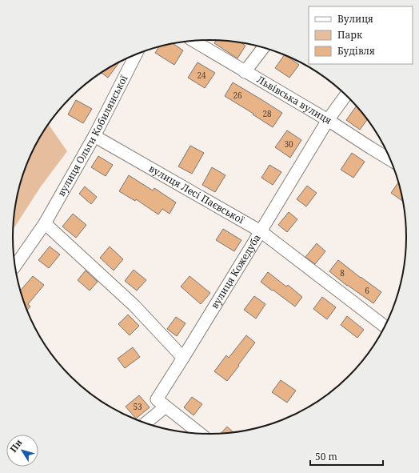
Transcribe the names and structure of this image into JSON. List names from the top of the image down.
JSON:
{
  "streets": {
    "street": [
      "Львівська вулиця",
      "вулиця Ольги Кобилянської",
      "вулиця Лесі Паєвської",
      "вулиця Кожедуба"
    ]
  },
  "crossings": [
    ["Львівська вулиця", "вулиця Кожедуба"],
    ["вулиця Ольги Кобилянської", "вулиця Лесі Паєвської"],
    ["вулиця Лесі Паєвської", "вулиця Кожедуба"]
  ],
  "house_numbers": [
    "24",
    "26",
    "28",
    "30",
    "8",
    "6",
    "53"
  ],
  "legend": ["Вулиця", "Парк", "Будівля"],
  "scale_bar": "50 m",
  "north": "top left"
}
